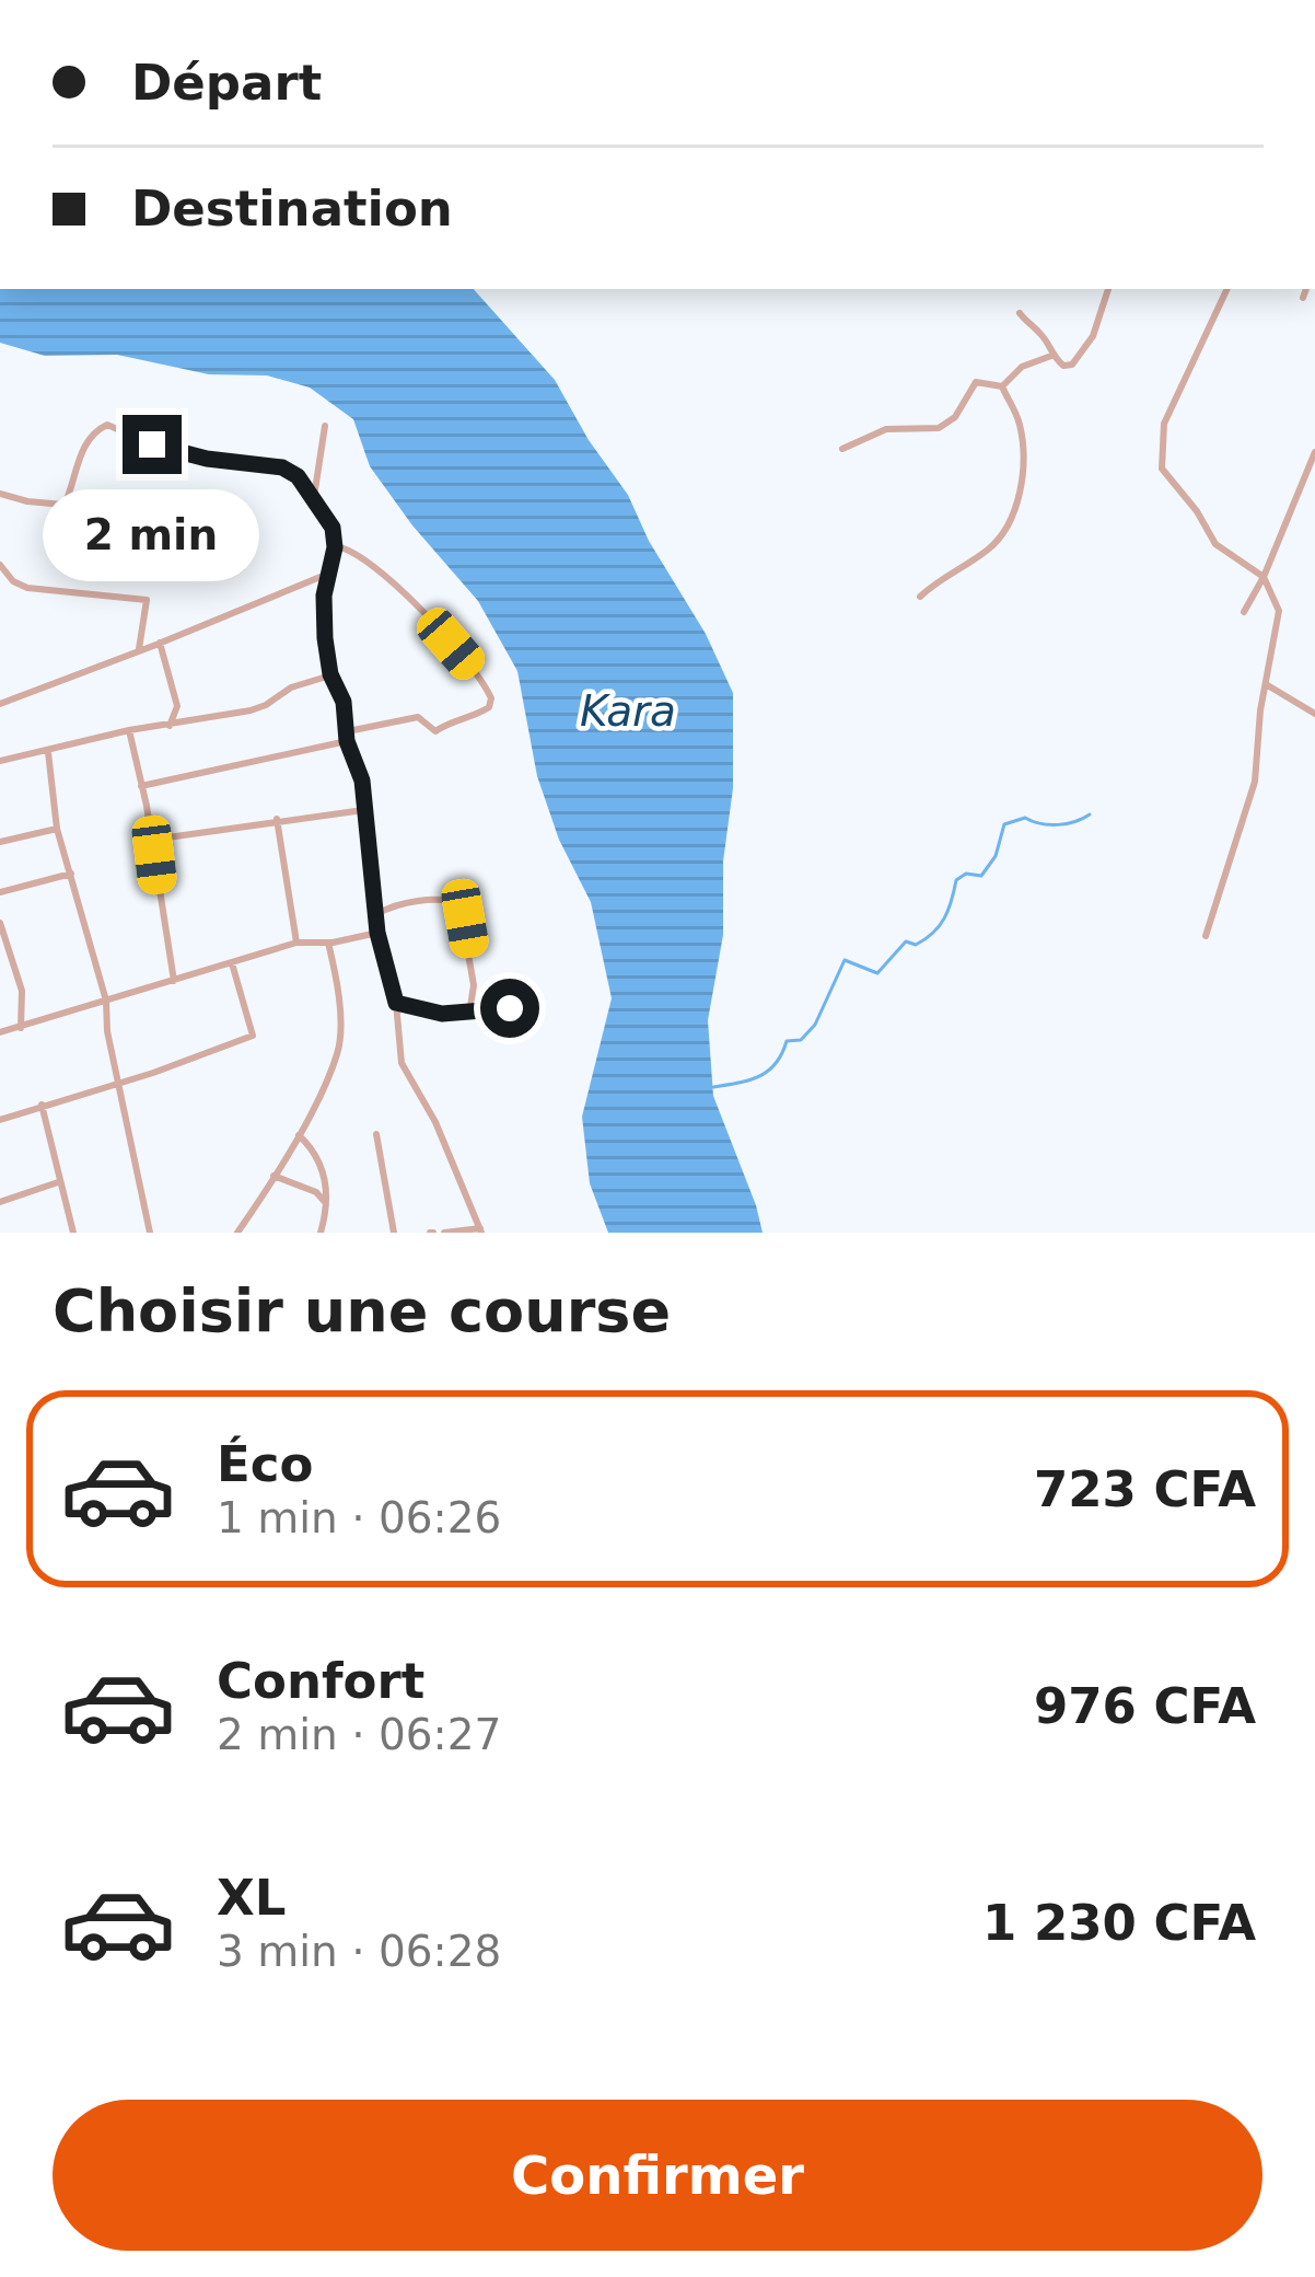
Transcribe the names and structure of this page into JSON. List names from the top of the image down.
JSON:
{
  "water": ["Kara"],
  "page": {
    "banner": ["Départ", "Destination"],
    "bubble": "2 min",
    "heading": "Choisir une course",
    "list": [
      {
        "name": "Éco",
        "note": "1 min · 06:26",
        "value": "723 CFA"
      },
      {
        "name": "Confort",
        "note": "2 min · 06:27",
        "value": "976 CFA"
      },
      {
        "name": "XL",
        "note": "3 min · 06:28",
        "value": "1 230 CFA"
      }
    ],
    "buttons": "Confirmer"
  }
}
